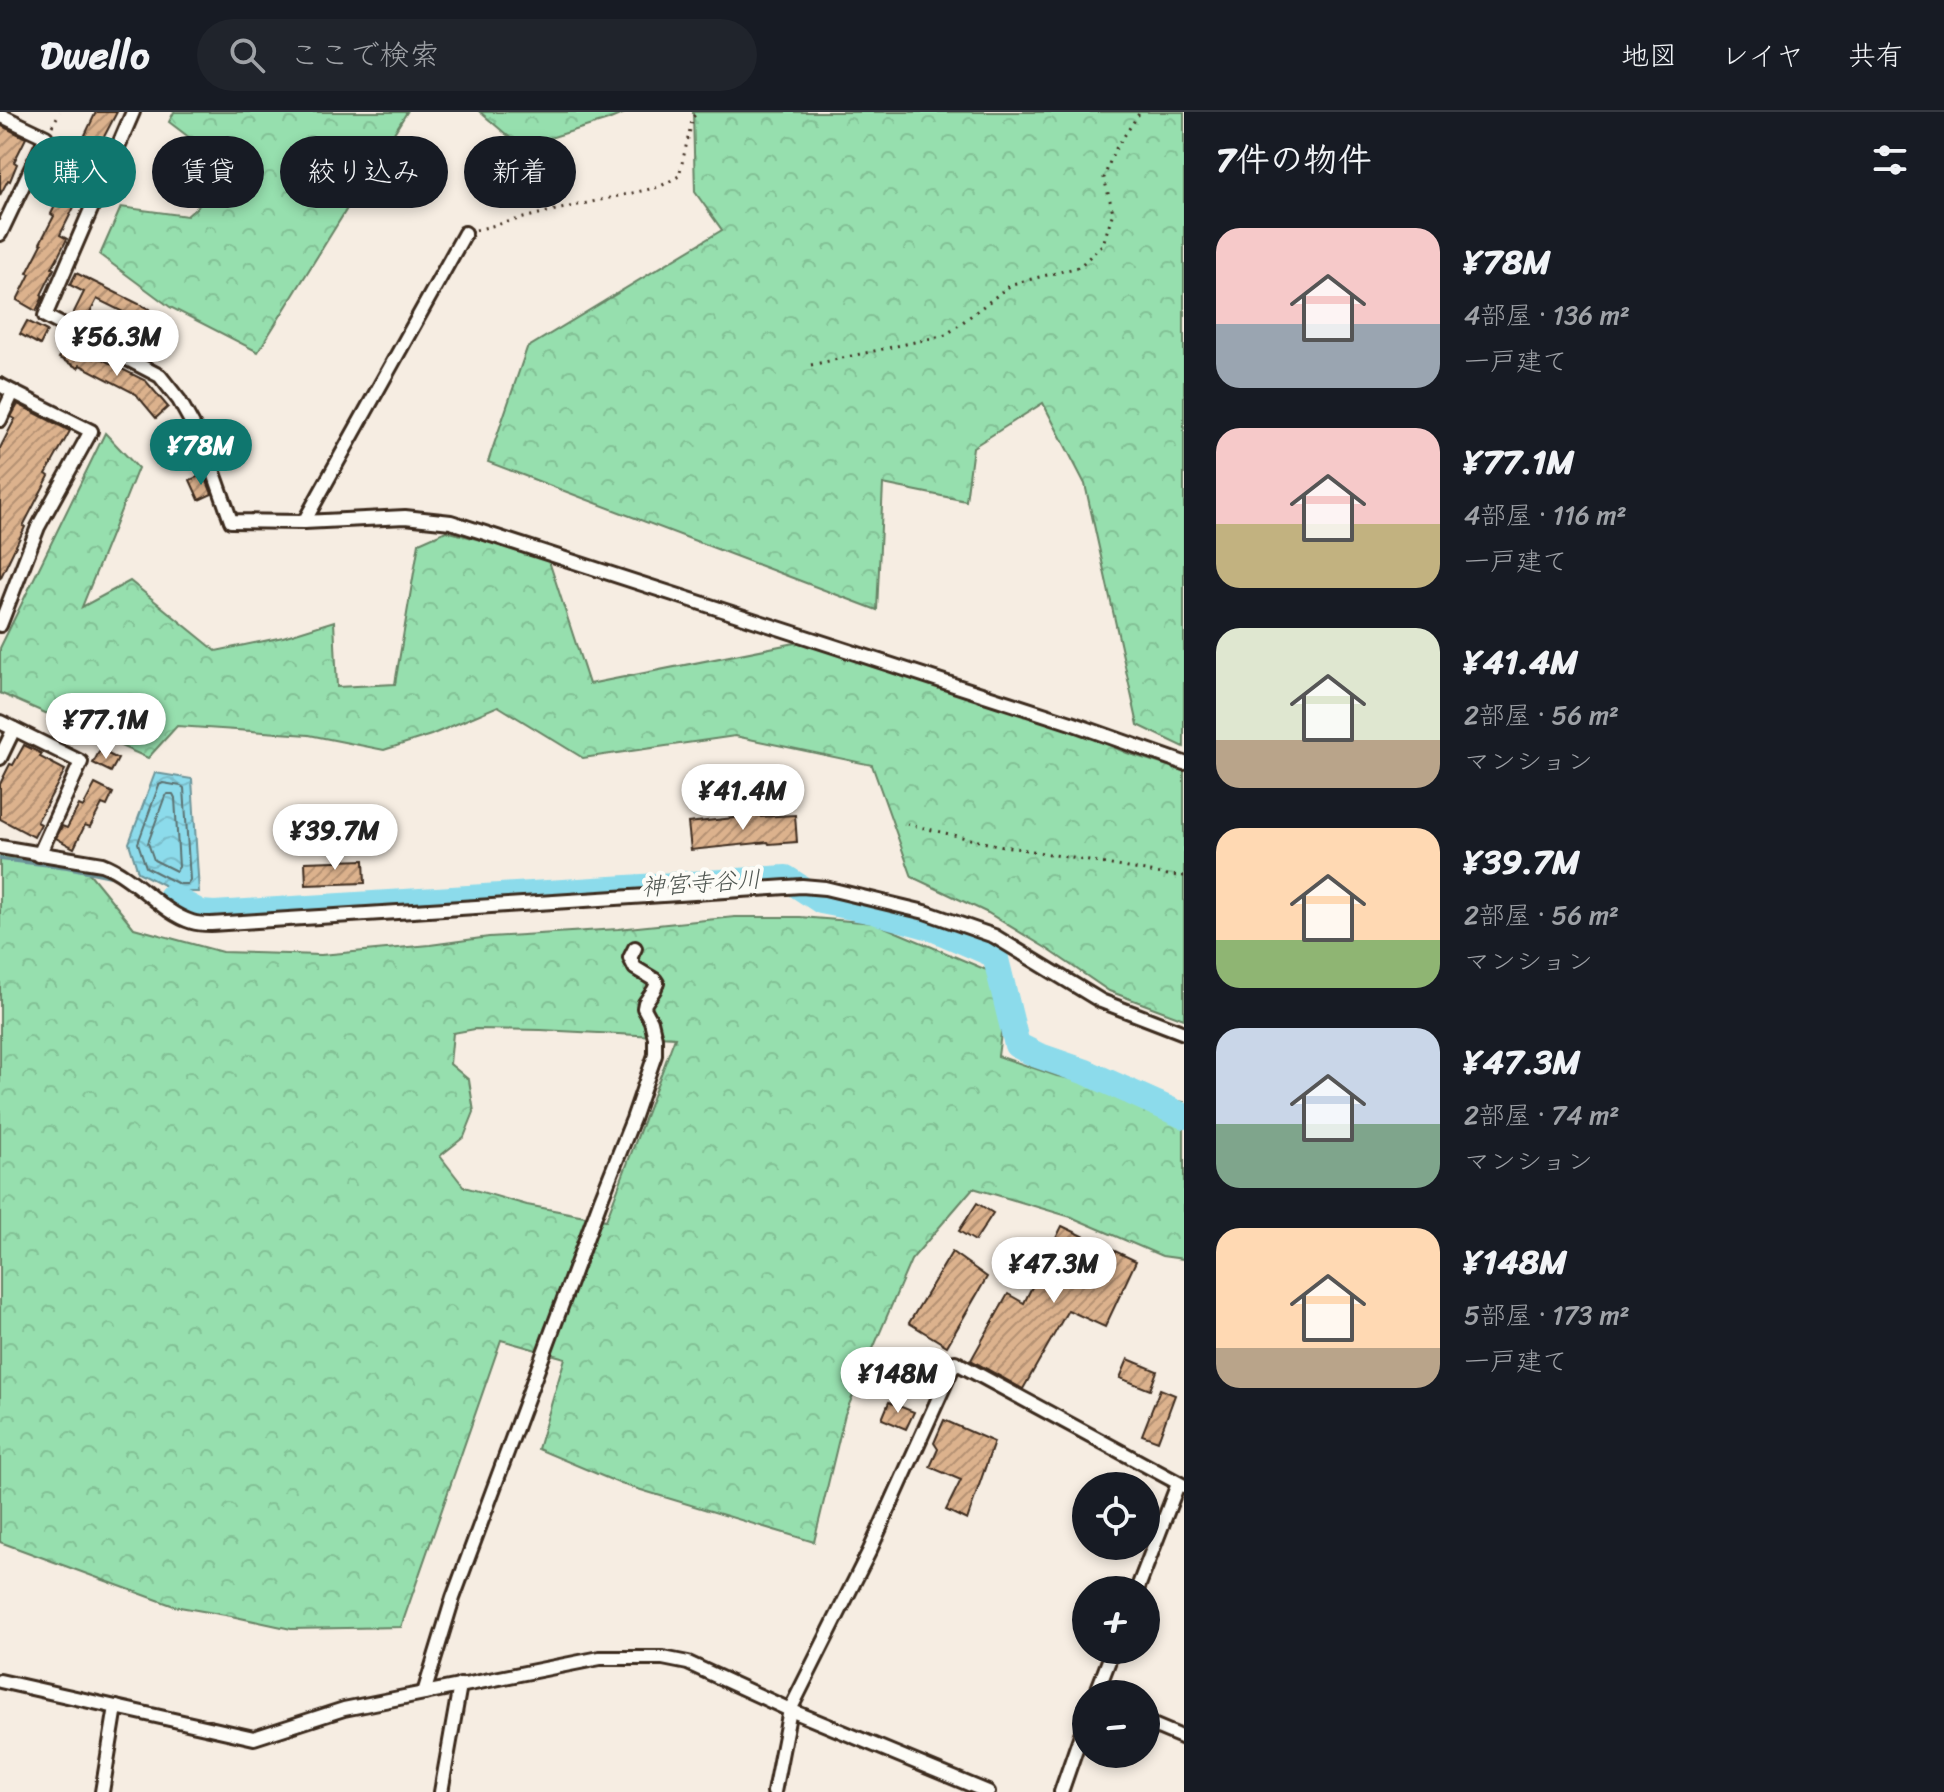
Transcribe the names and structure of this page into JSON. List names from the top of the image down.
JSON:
{
  "water": ["神宮寺谷川"],
  "page": {
    "header": "Dwello",
    "search": "ここで検索",
    "nav": ["地図", "レイヤ", "共有"],
    "heading": "7件の物件",
    "chip": [
      "購入",
      "賃貸",
      "絞り込み",
      "新着"
    ],
    "list": [
      {
        "name": "¥78M",
        "note": "4部屋 · 136 m² · 一戸建て"
      },
      {
        "name": "¥77.1M",
        "note": "4部屋 · 116 m² · 一戸建て"
      },
      {
        "name": "¥41.4M",
        "note": "2部屋 · 56 m² · マンション"
      },
      {
        "name": "¥39.7M",
        "note": "2部屋 · 56 m² · マンション"
      },
      {
        "name": "¥47.3M",
        "note": "2部屋 · 74 m² · マンション"
      },
      {
        "name": "¥148M",
        "note": "5部屋 · 173 m² · 一戸建て"
      }
    ],
    "price": [
      "¥56.3M",
      "¥78M",
      "¥77.1M",
      "¥41.4M",
      "¥39.7M",
      "¥47.3M",
      "¥148M"
    ],
    "map_buttons": ["+", "−"]
  }
}
